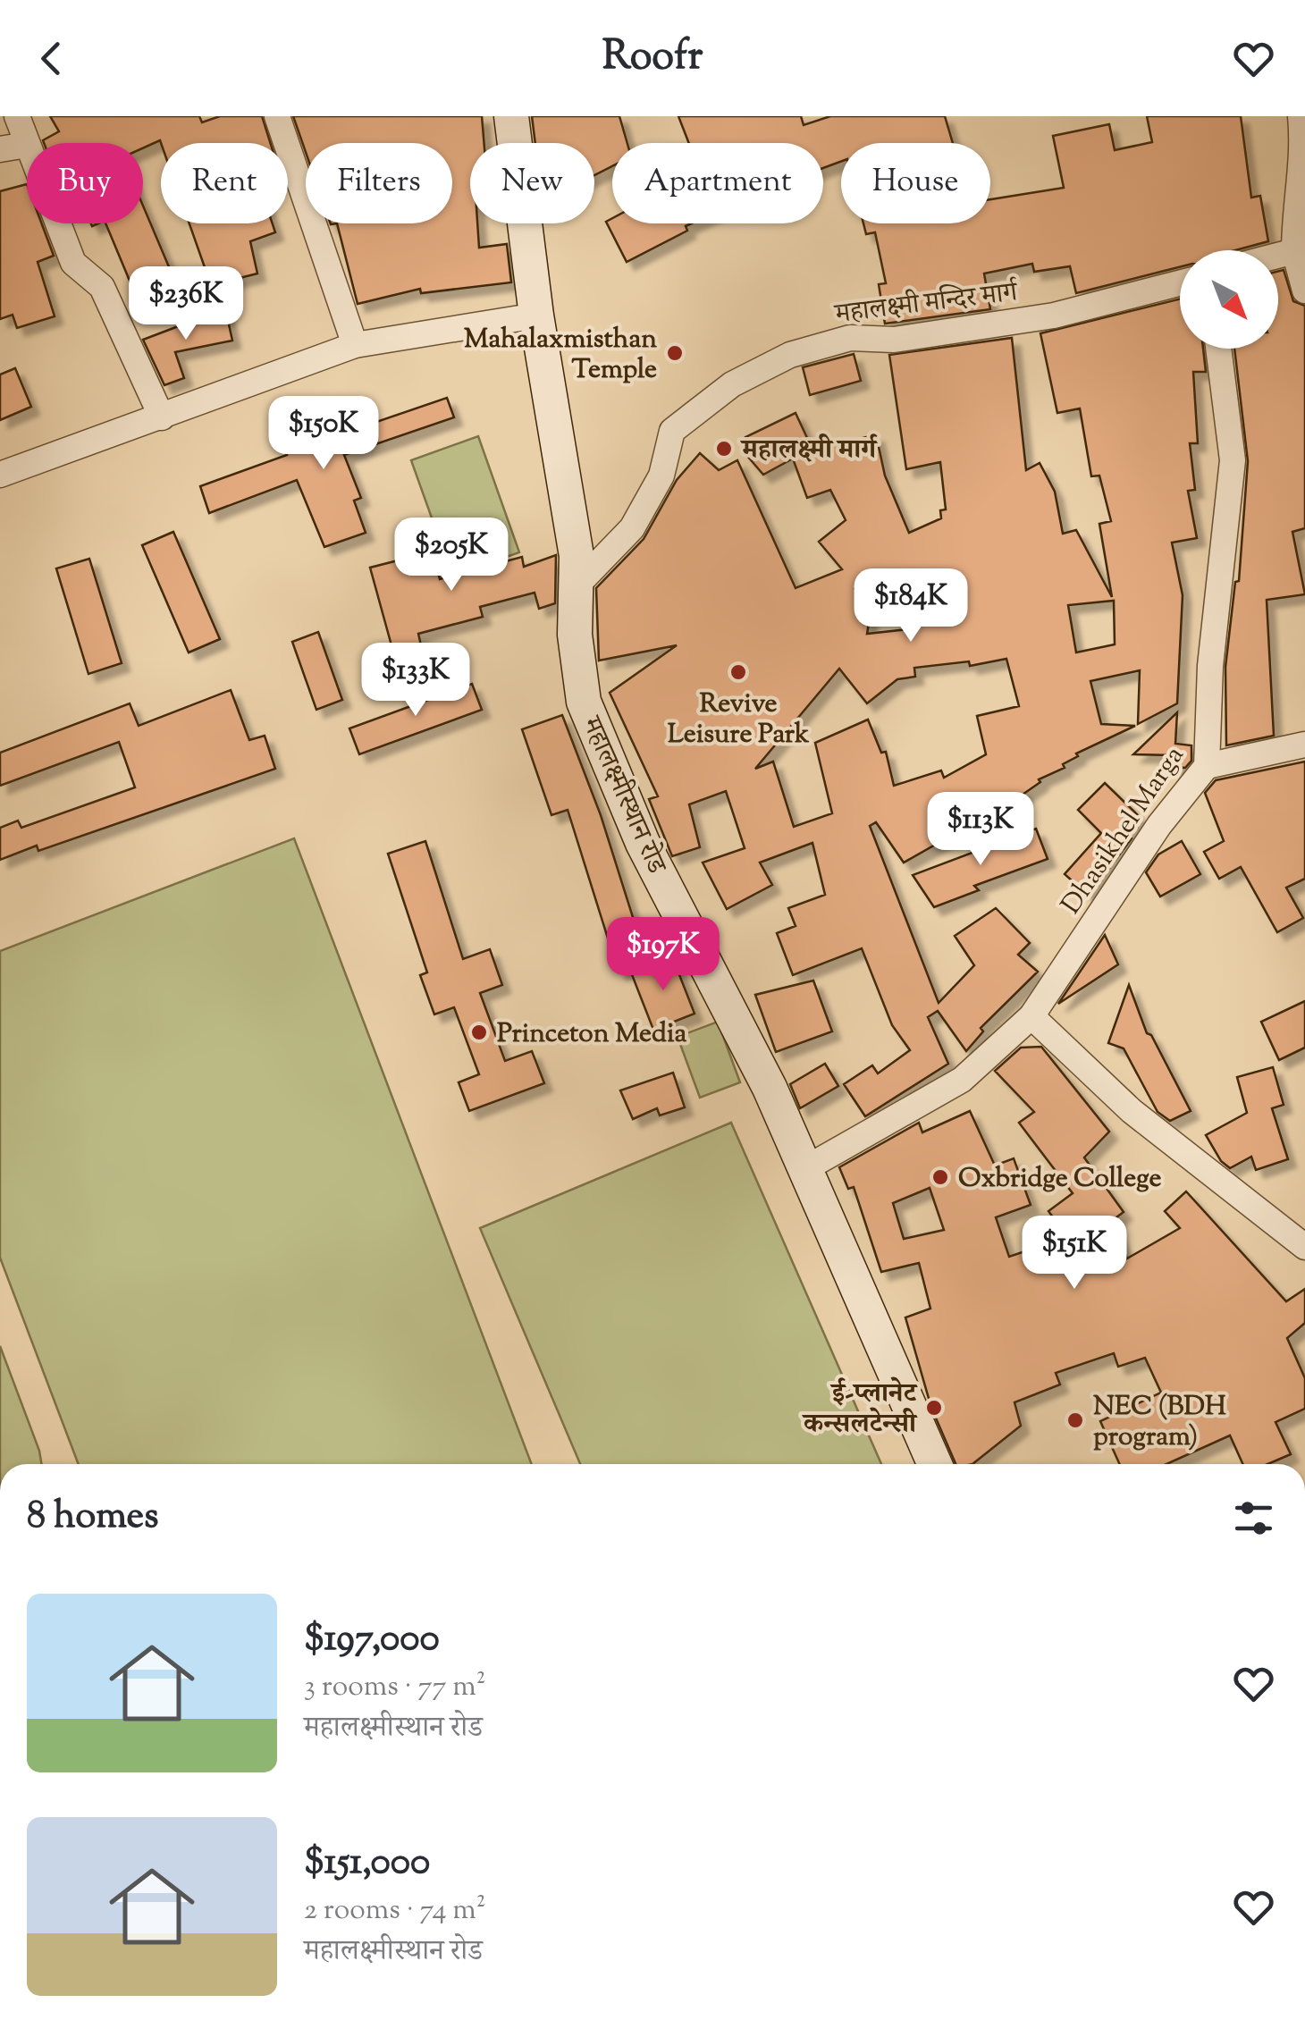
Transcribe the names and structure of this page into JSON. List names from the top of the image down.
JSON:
{
  "streets": {
    "street": ["महालक्ष्मी मन्दिर मार्ग", "महालक्ष्मीस्थान रोड", "Dhasikhel Marga"]
  },
  "crossings": [
    ["महालक्ष्मी मन्दिर मार्ग", "महालक्ष्मीस्थान रोड"],
    ["महालक्ष्मीस्थान रोड", "Dhasikhel Marga"]
  ],
  "places": [
    "Mahalaxmisthan Temple",
    "महालक्ष्मी मार्ग",
    "Revive Leisure Park",
    "Princeton Media",
    "Oxbridge College",
    "ई-प्लानेट कन्सलटेन्सी",
    "NEC (BDH program)"
  ],
  "north": "bottom right",
  "page": {
    "header": "Roofr",
    "chip": [
      "Buy",
      "Rent",
      "Filters",
      "New",
      "Apartment",
      "House"
    ],
    "price": [
      "$236K",
      "$150K",
      "$205K",
      "$184K",
      "$133K",
      "$113K",
      "$197K",
      "$151K"
    ],
    "heading": "8 homes",
    "list": [
      {
        "name": "$197,000",
        "note": "3 rooms · 77 m² · महालक्ष्मीस्थान रोड"
      },
      {
        "name": "$151,000",
        "note": "2 rooms · 74 m² · महालक्ष्मीस्थान रोड"
      }
    ]
  }
}
